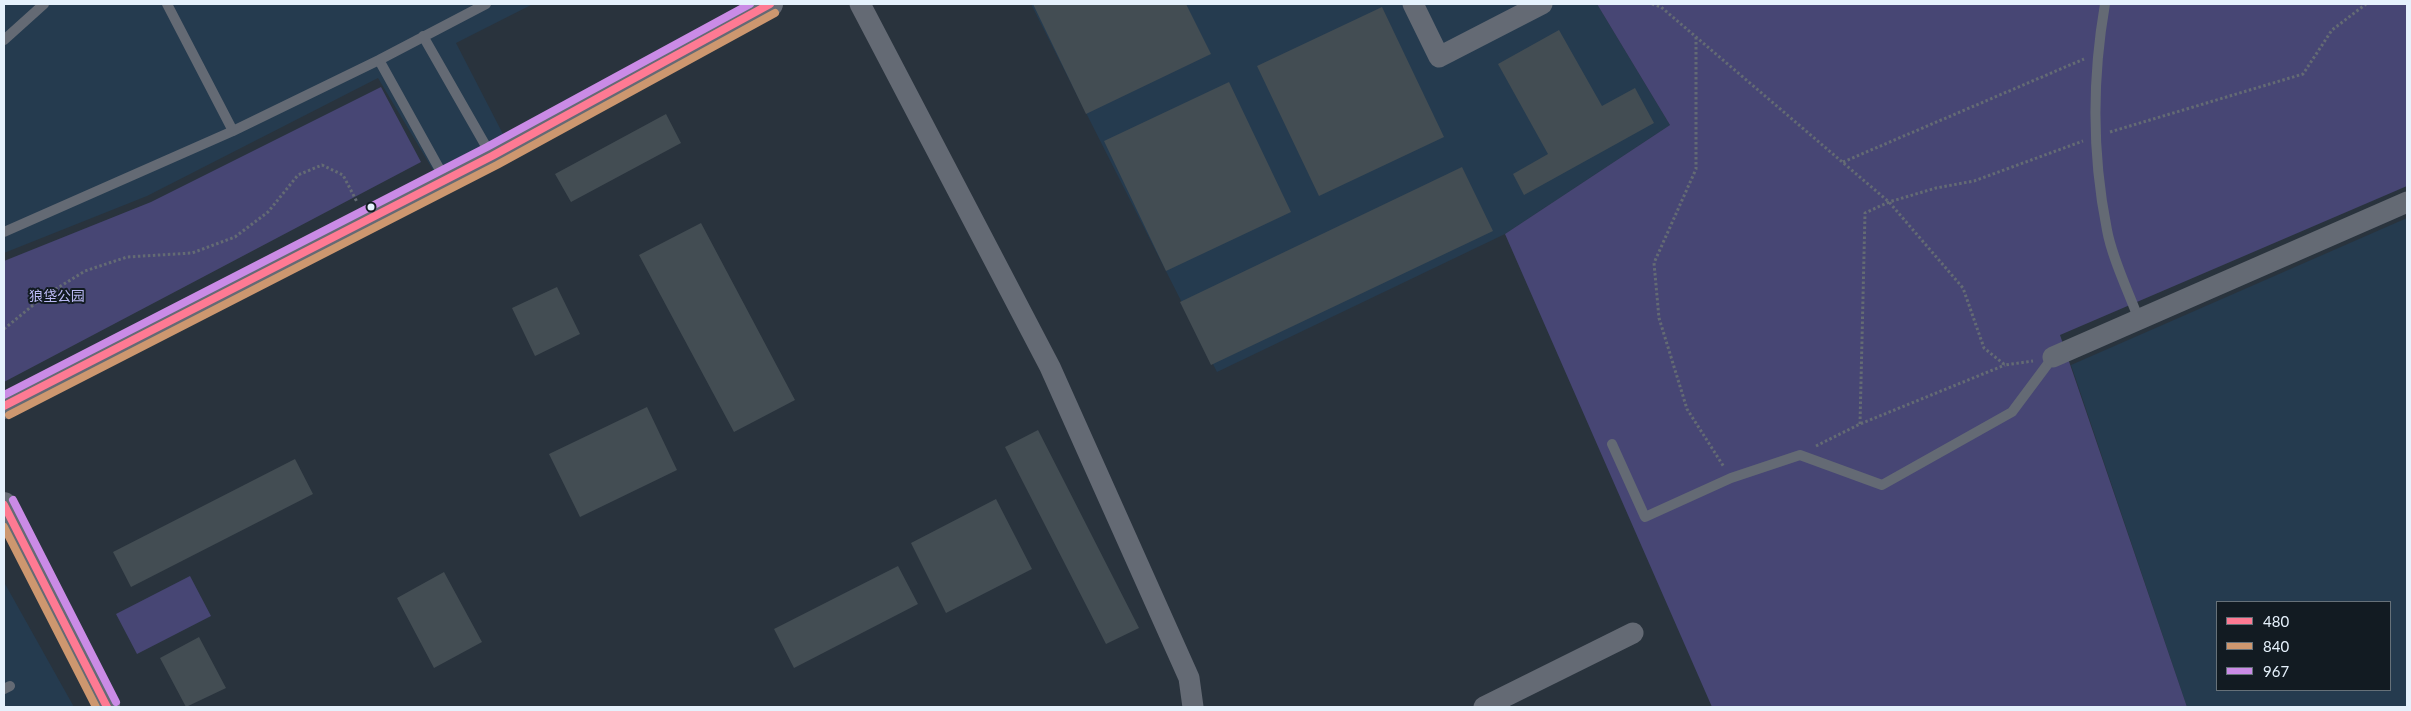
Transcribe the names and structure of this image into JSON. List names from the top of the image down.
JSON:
{
  "parks": ["狼垡公园"],
  "lines": ["transit line 480", "transit line 967", "transit line 840"],
  "legend": ["480", "840", "967"]
}
